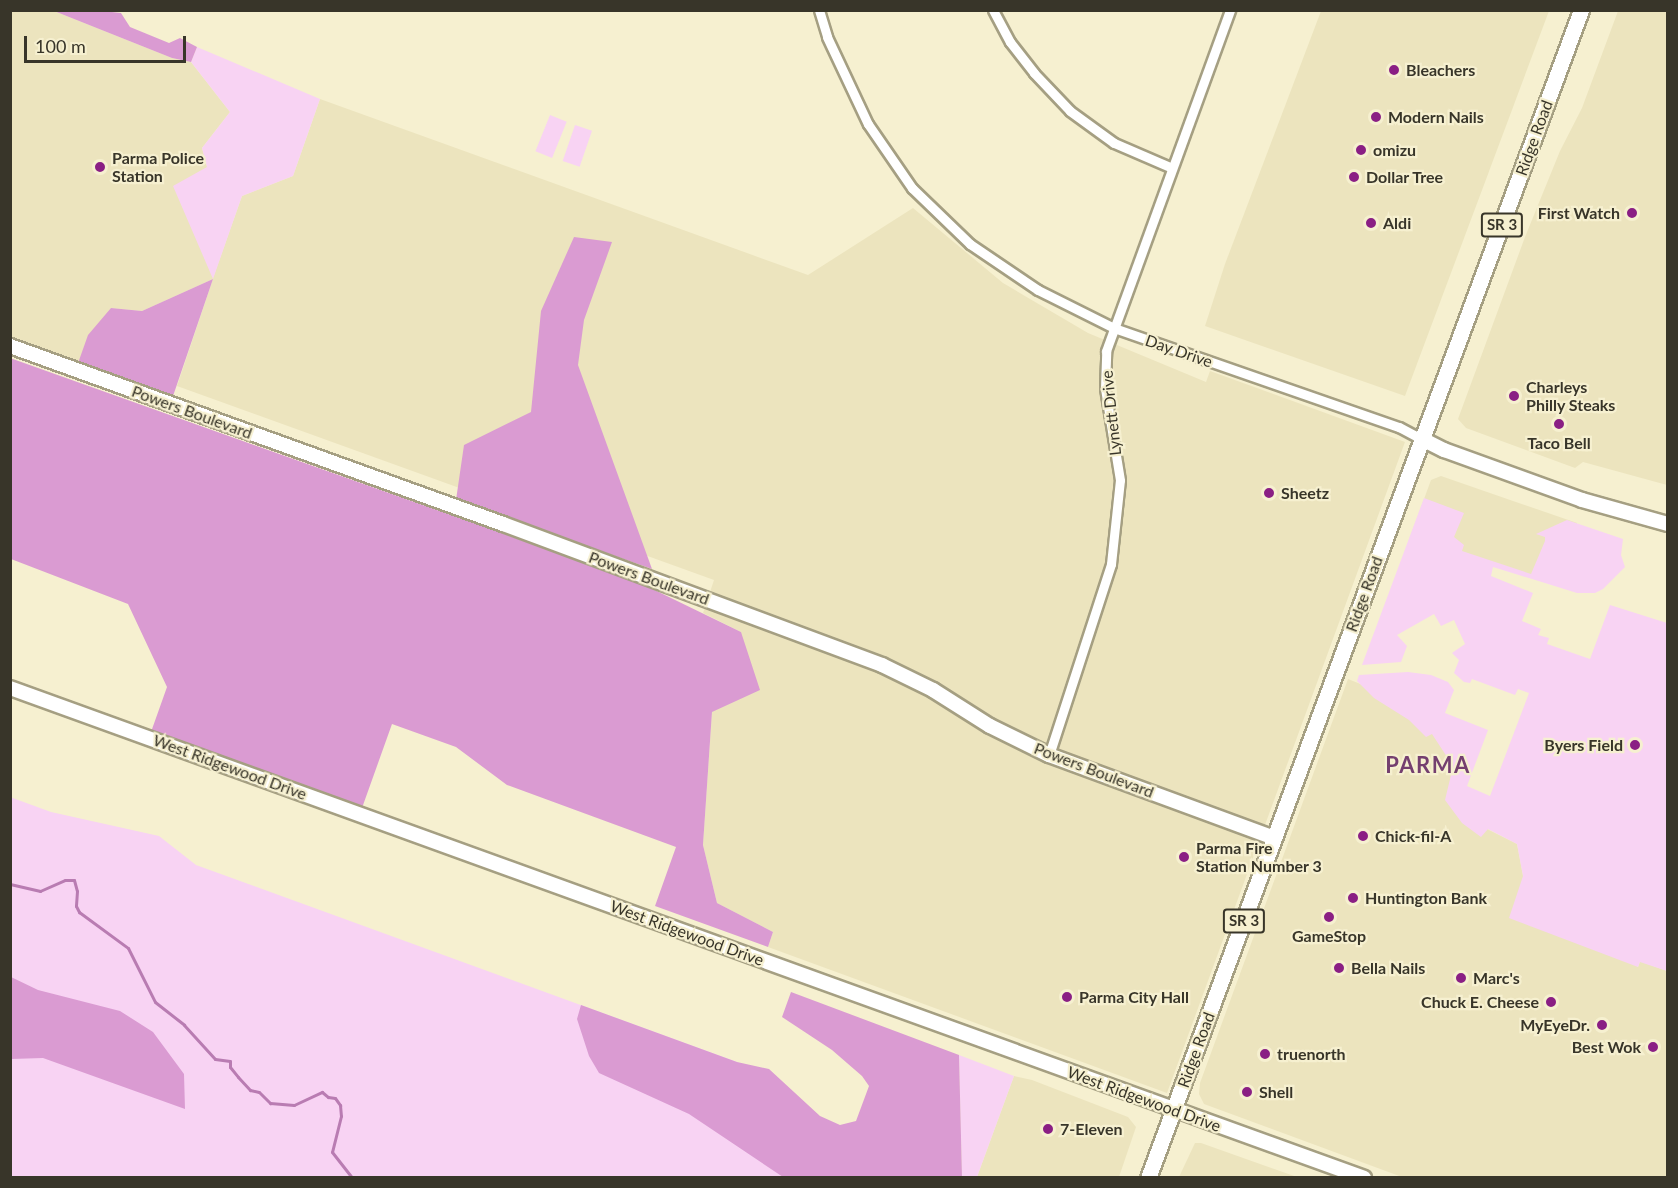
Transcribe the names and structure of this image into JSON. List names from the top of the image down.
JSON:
{
  "streets": {
    "main road": ["Ridge Road", "SR 3"],
    "street": [
      "Day Drive",
      "Powers Boulevard",
      "Lynett Drive",
      "West Ridgewood Drive"
    ]
  },
  "crossings": [
    ["Ridge Road", "Day Drive"],
    ["Ridge Road", "Powers Boulevard"],
    ["Ridge Road", "West Ridgewood Drive"],
    ["Day Drive", "Lynett Drive"],
    ["Powers Boulevard", "Lynett Drive"]
  ],
  "districts": ["PARMA"],
  "places": [
    "Bleachers",
    "Modern Nails",
    "omizu",
    "Parma Police Station",
    "Dollar Tree",
    "First Watch",
    "Aldi",
    "Charleys Philly Steaks",
    "Taco Bell",
    "Sheetz",
    "Byers Field",
    "Chick-fil-A",
    "Parma Fire Station Number 3",
    "Huntington Bank",
    "GameStop",
    "Bella Nails",
    "Marc's",
    "Parma City Hall",
    "Chuck E. Cheese",
    "MyEyeDr.",
    "Best Wok",
    "truenorth",
    "Shell",
    "7-Eleven"
  ],
  "scale_bar": "100 m"
}
